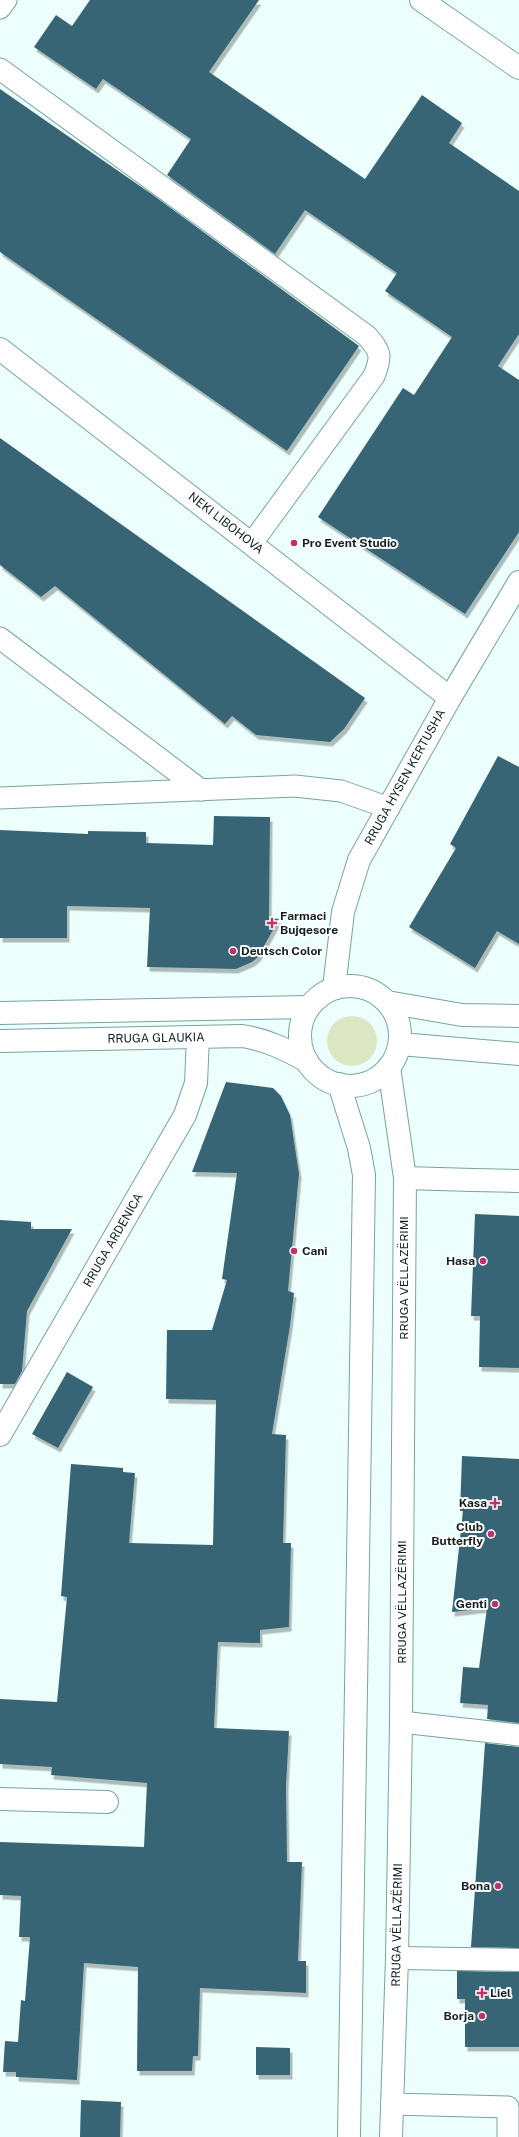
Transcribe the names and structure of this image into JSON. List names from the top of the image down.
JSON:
{
  "streets": {
    "main road": [
      "NEKI LIBOHOVA",
      "RRUGA HYSEN KERTUSHA",
      "RRUGA GLAUKIA",
      "RRUGA ARDENICA",
      "RRUGA VËLLAZËRIMI"
    ]
  },
  "crossings": [
    ["NEKI LIBOHOVA", "RRUGA HYSEN KERTUSHA"],
    ["RRUGA HYSEN KERTUSHA", "RRUGA GLAUKIA"],
    ["RRUGA HYSEN KERTUSHA", "RRUGA VËLLAZËRIMI"],
    ["RRUGA GLAUKIA", "RRUGA ARDENICA"],
    ["RRUGA GLAUKIA", "RRUGA VËLLAZËRIMI"]
  ],
  "places": {
    "other": [
      "Pro Event Studio",
      "Deutsch Color",
      "Cani",
      "Hasa",
      "Club Butterfly",
      "Genti",
      "Bona",
      "Borja"
    ],
    "health": ["Farmaci Bujqesore", "Kasa", "Liel"]
  }
}
